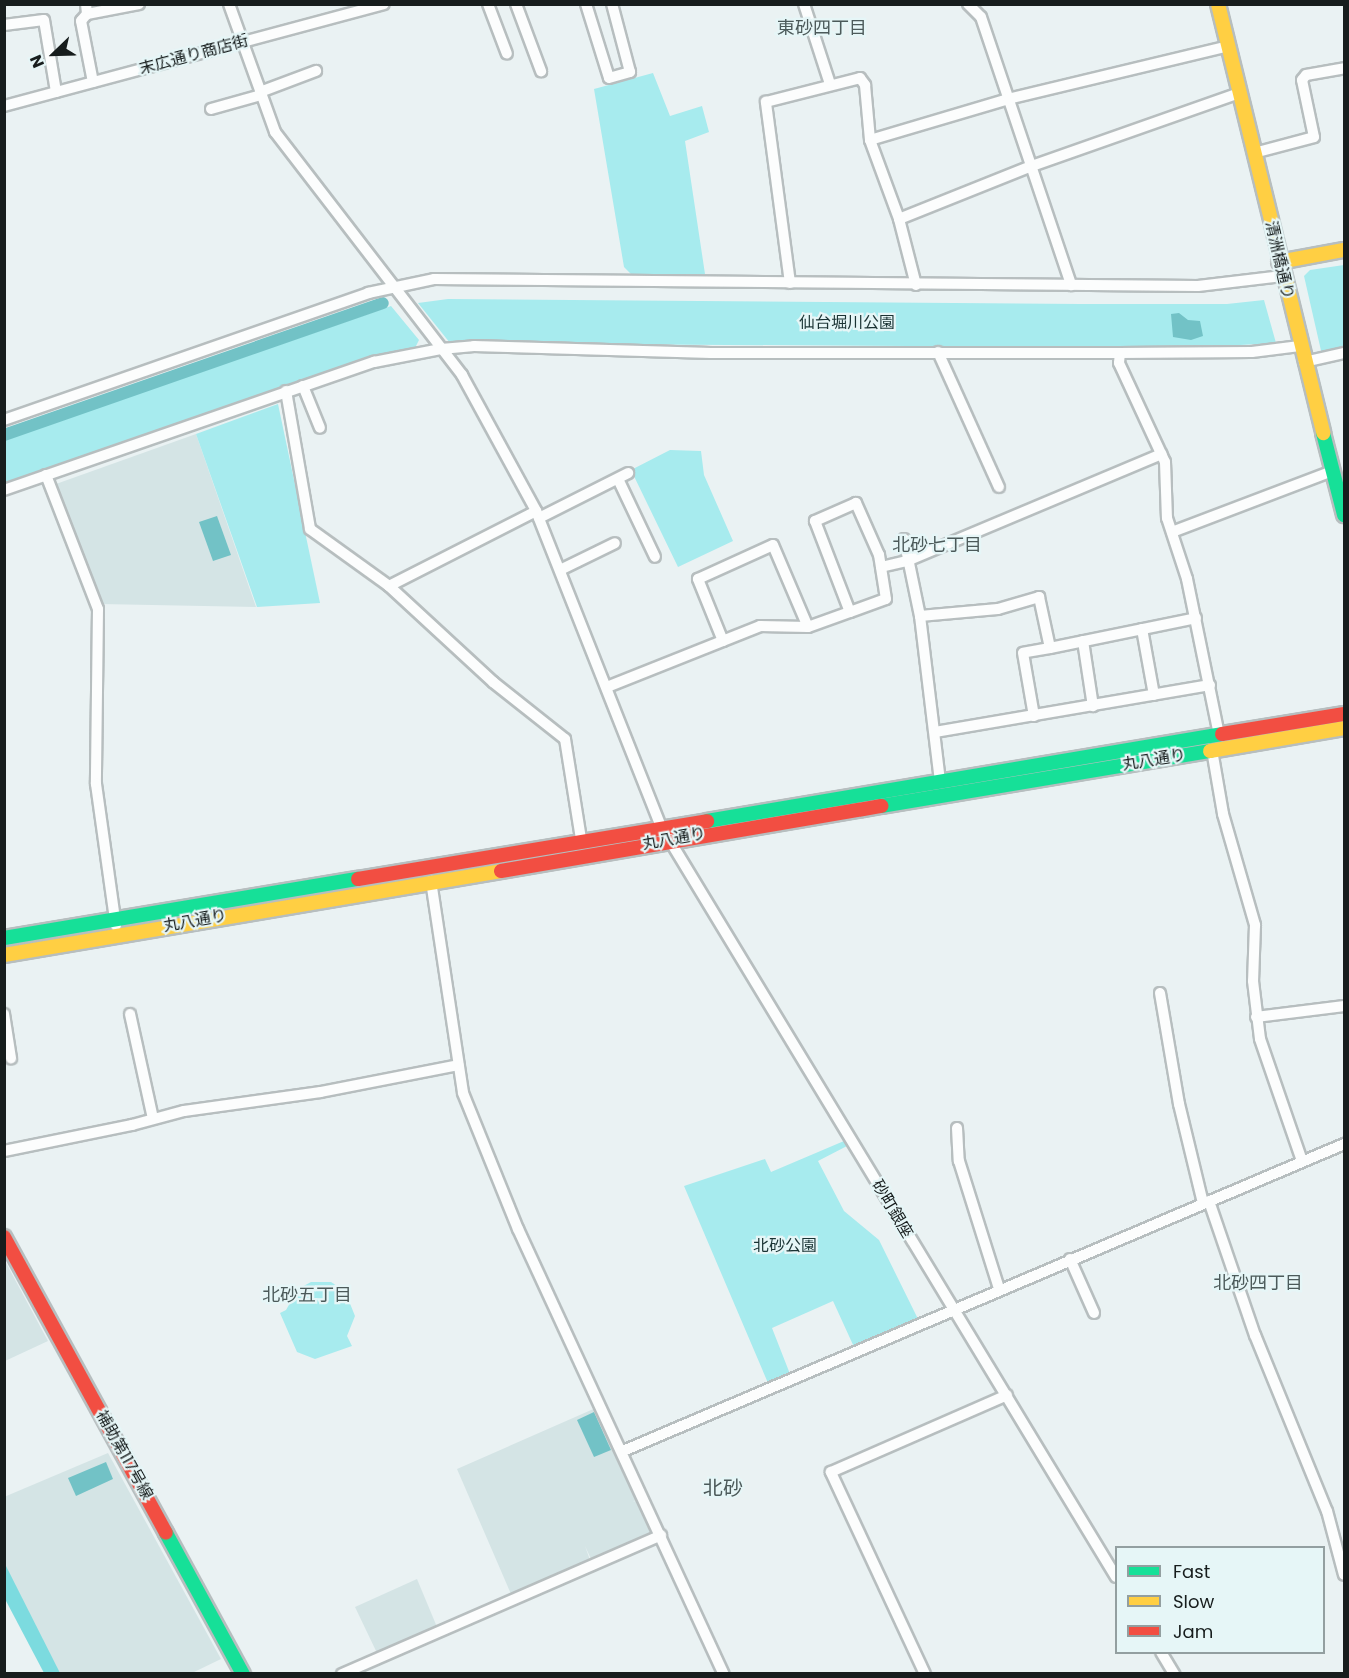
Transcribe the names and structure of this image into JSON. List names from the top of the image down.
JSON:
{
  "streets": {
    "main road": ["清洲橋通り", "丸八通り", "補助第117号線"],
    "street": ["末広通り商店街", "砂町銀座"]
  },
  "crossings": [
    ["末広通り商店街", "砂町銀座"],
    ["丸八通り", "砂町銀座"]
  ],
  "districts": [
    "東砂四丁目",
    "北砂七丁目",
    "北砂四丁目",
    "北砂五丁目",
    "北砂"
  ],
  "parks": ["仙台堀川公園", "北砂公園"],
  "legend": ["Fast", "Slow", "Jam"],
  "north": "bottom left"
}
